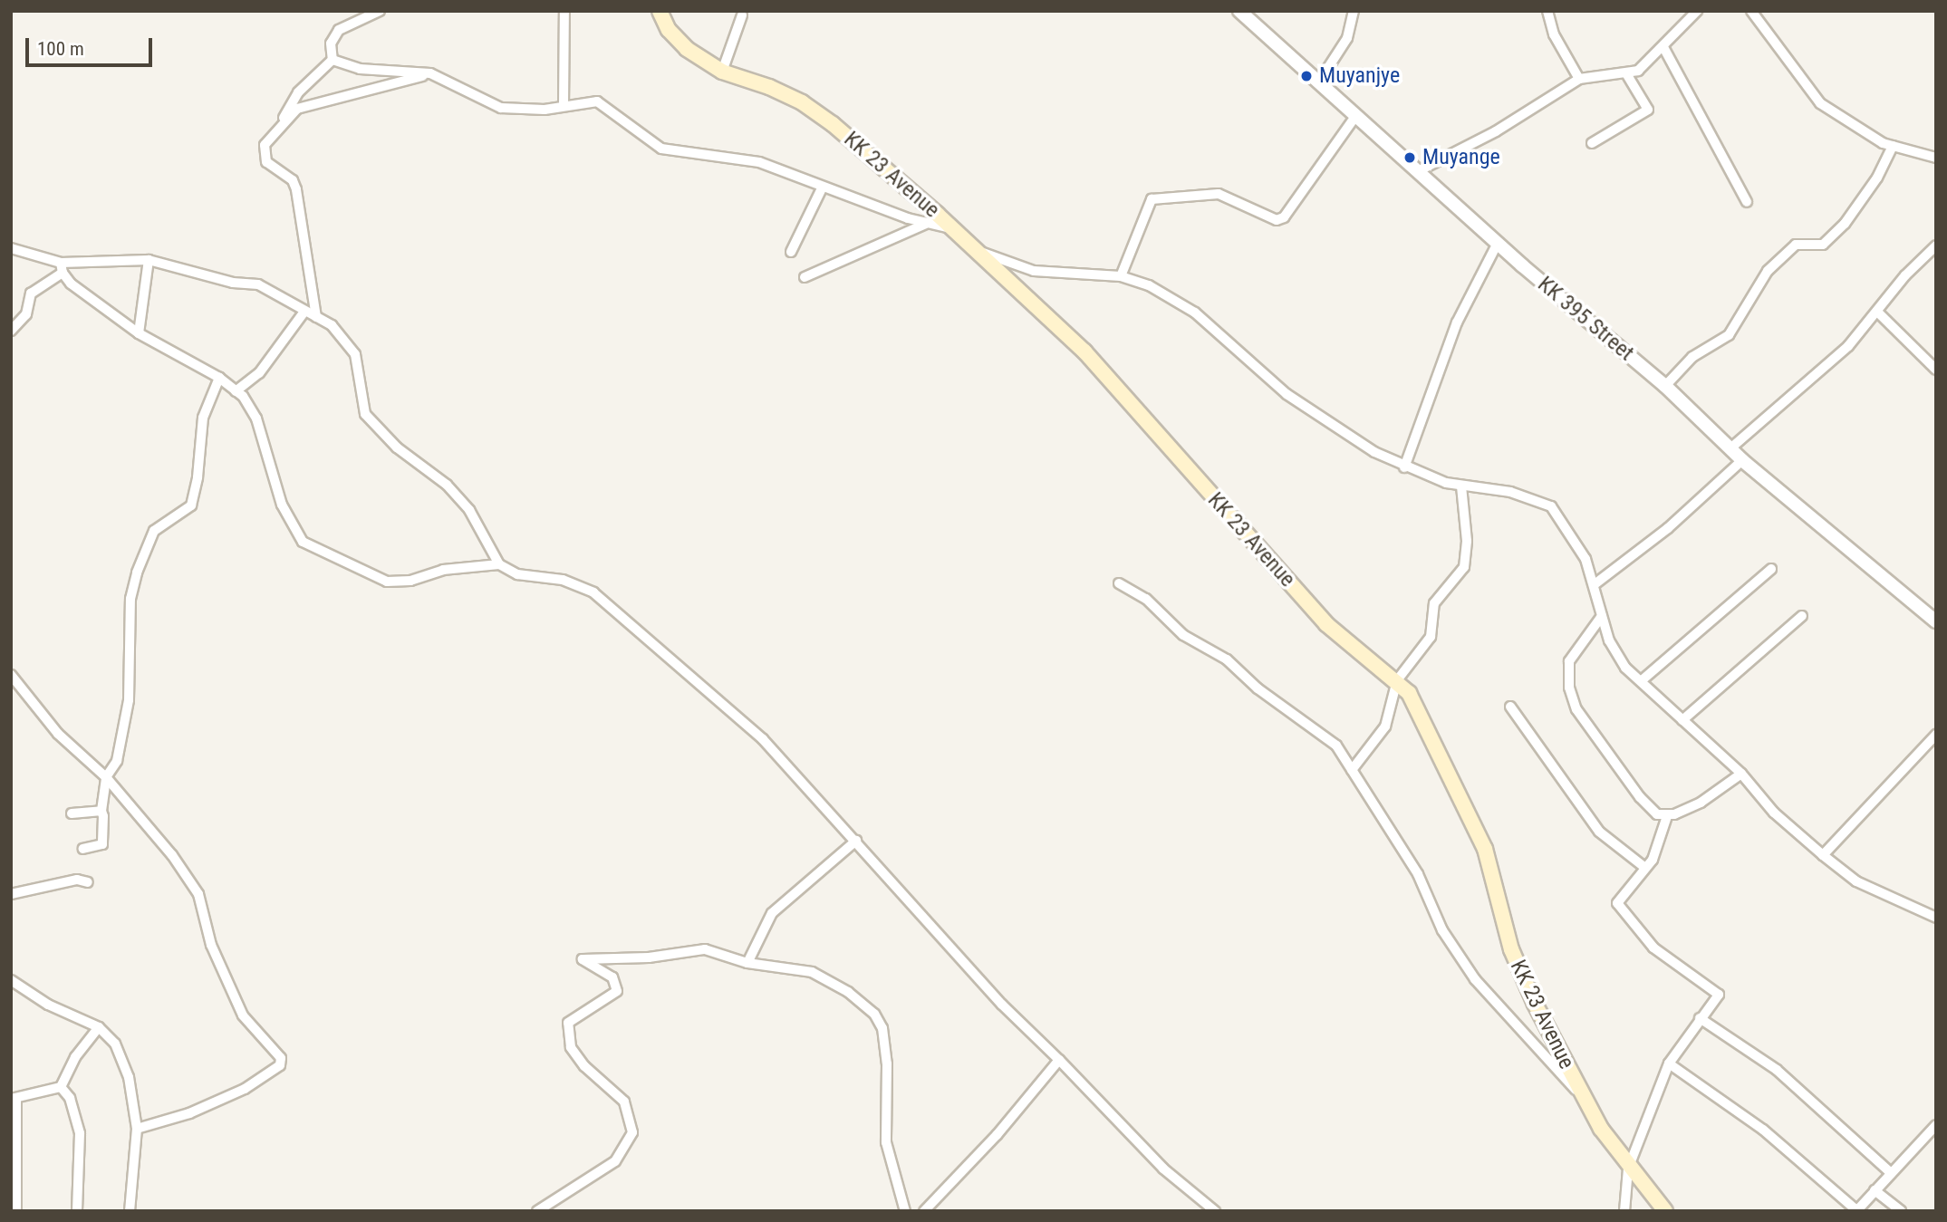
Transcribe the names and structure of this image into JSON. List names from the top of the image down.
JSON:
{
  "streets": {
    "main road": ["KK 23 Avenue"],
    "street": ["KK 395 Street"]
  },
  "places": ["Muyanjye", "Muyange"],
  "scale_bar": "100 m"
}
